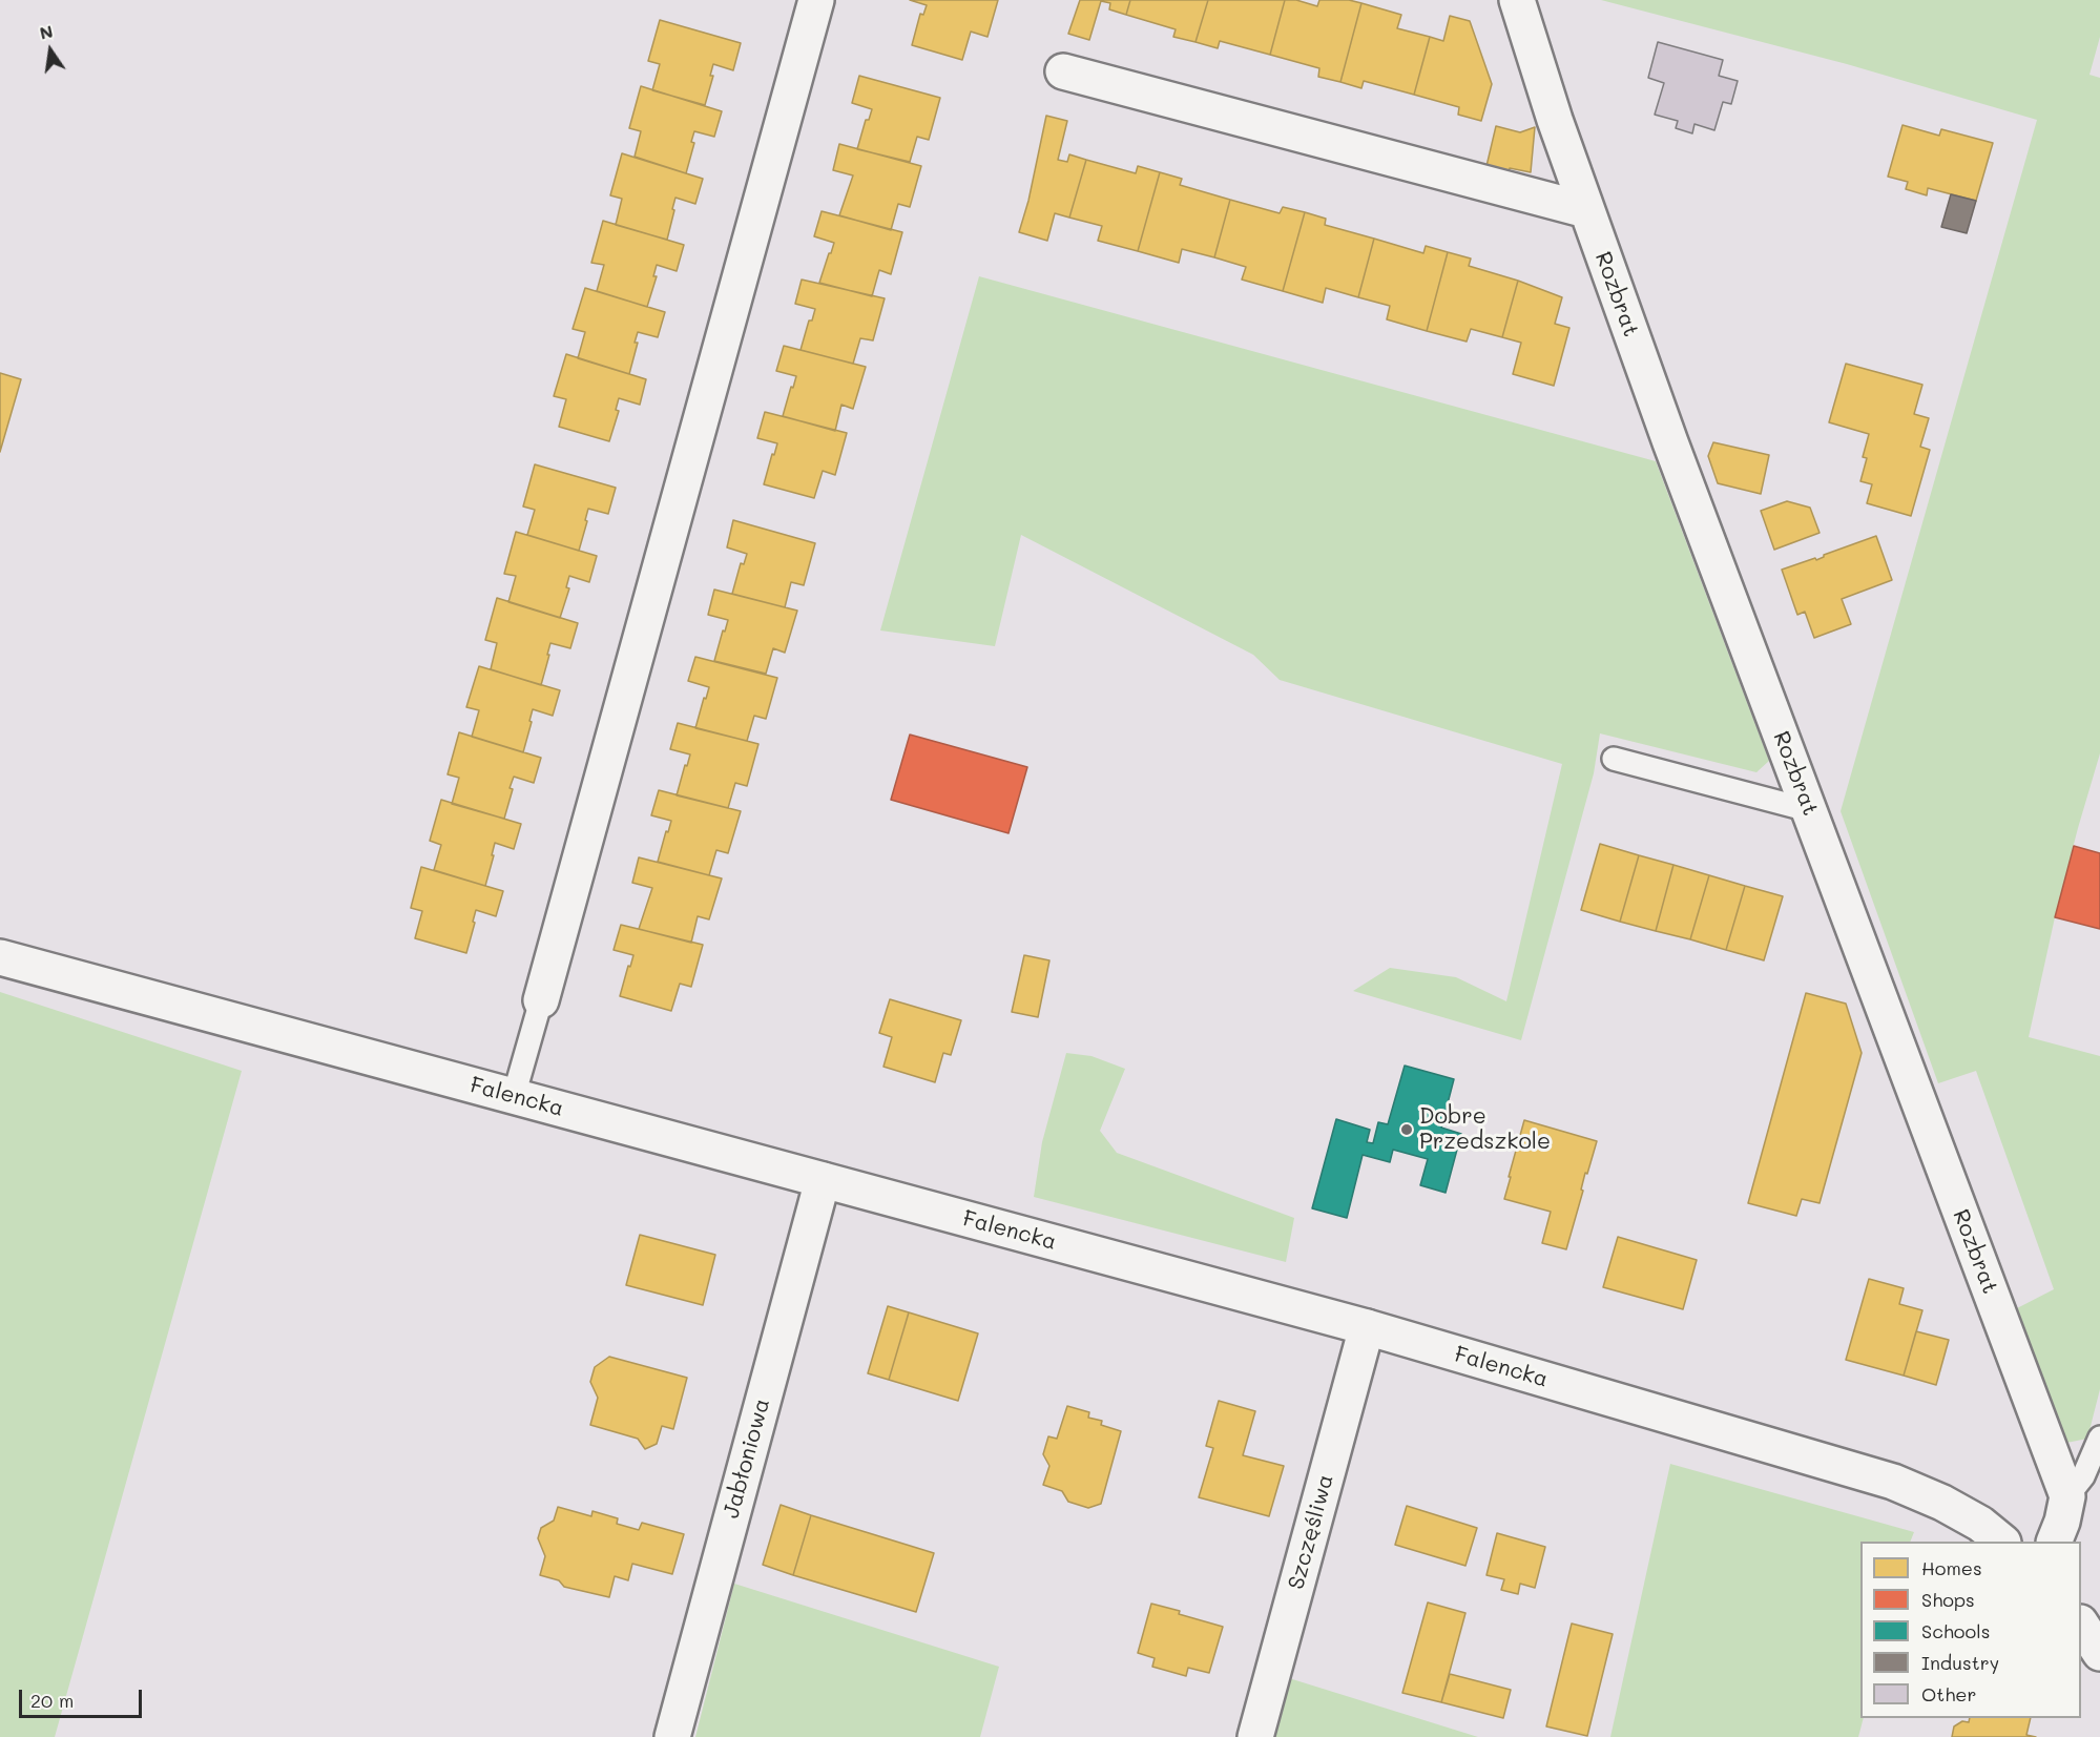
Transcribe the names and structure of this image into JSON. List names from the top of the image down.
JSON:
{
  "streets": {
    "street": [
      "Rozbrat",
      "Falencka",
      "Jabłoniowa",
      "Szczęśliwa"
    ]
  },
  "crossings": [
    ["Falencka", "Jabłoniowa"],
    ["Falencka", "Szczęśliwa"]
  ],
  "places": ["Dobre Przedszkole"],
  "legend": [
    "Homes",
    "Shops",
    "Schools",
    "Industry",
    "Other"
  ],
  "scale_bar": "20 m",
  "north": "top"
}
